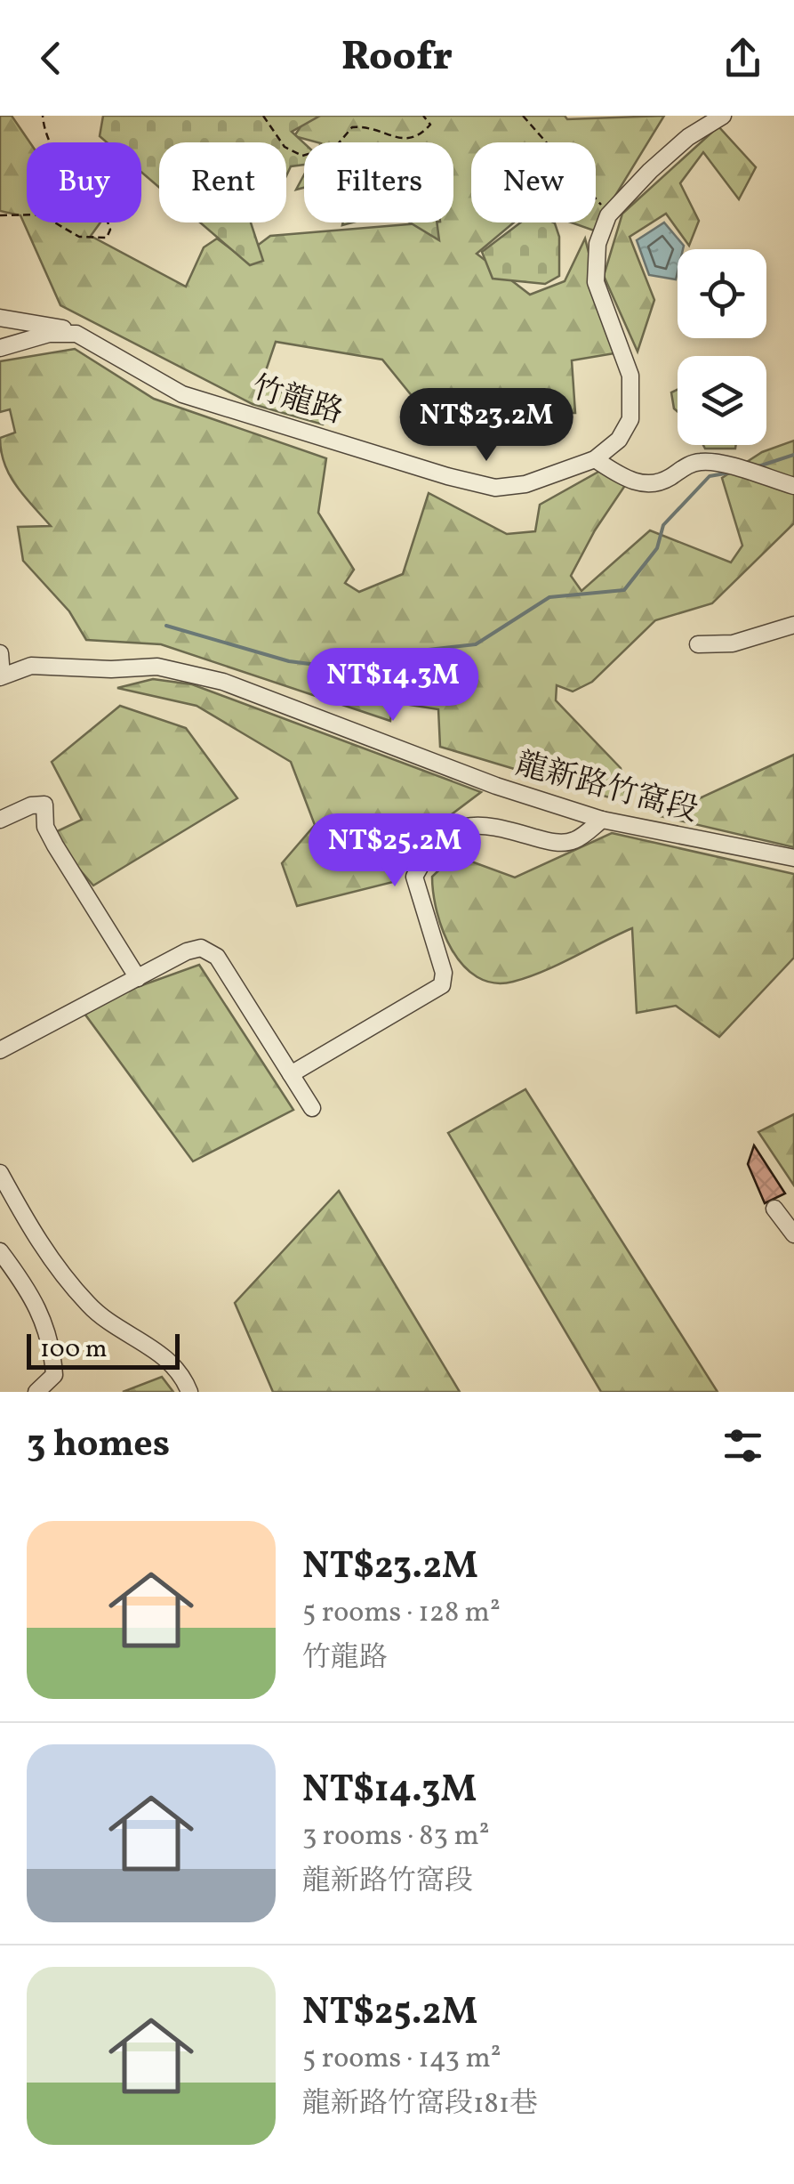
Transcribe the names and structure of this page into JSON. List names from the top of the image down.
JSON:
{
  "streets": {
    "street": ["竹龍路", "龍新路竹窩段"]
  },
  "scale_bar": "100 m",
  "page": {
    "header": "Roofr",
    "chip": [
      "Buy",
      "Rent",
      "Filters",
      "New"
    ],
    "price": ["NT$23.2M", "NT$14.3M", "NT$25.2M"],
    "scale": "100 m",
    "heading": "3 homes",
    "list": [
      {
        "name": "NT$23.2M",
        "note": "5 rooms · 128 m² · 竹龍路"
      },
      {
        "name": "NT$14.3M",
        "note": "3 rooms · 83 m² · 龍新路竹窩段"
      },
      {
        "name": "NT$25.2M",
        "note": "5 rooms · 143 m² · 龍新路竹窩段181巷"
      }
    ]
  }
}
